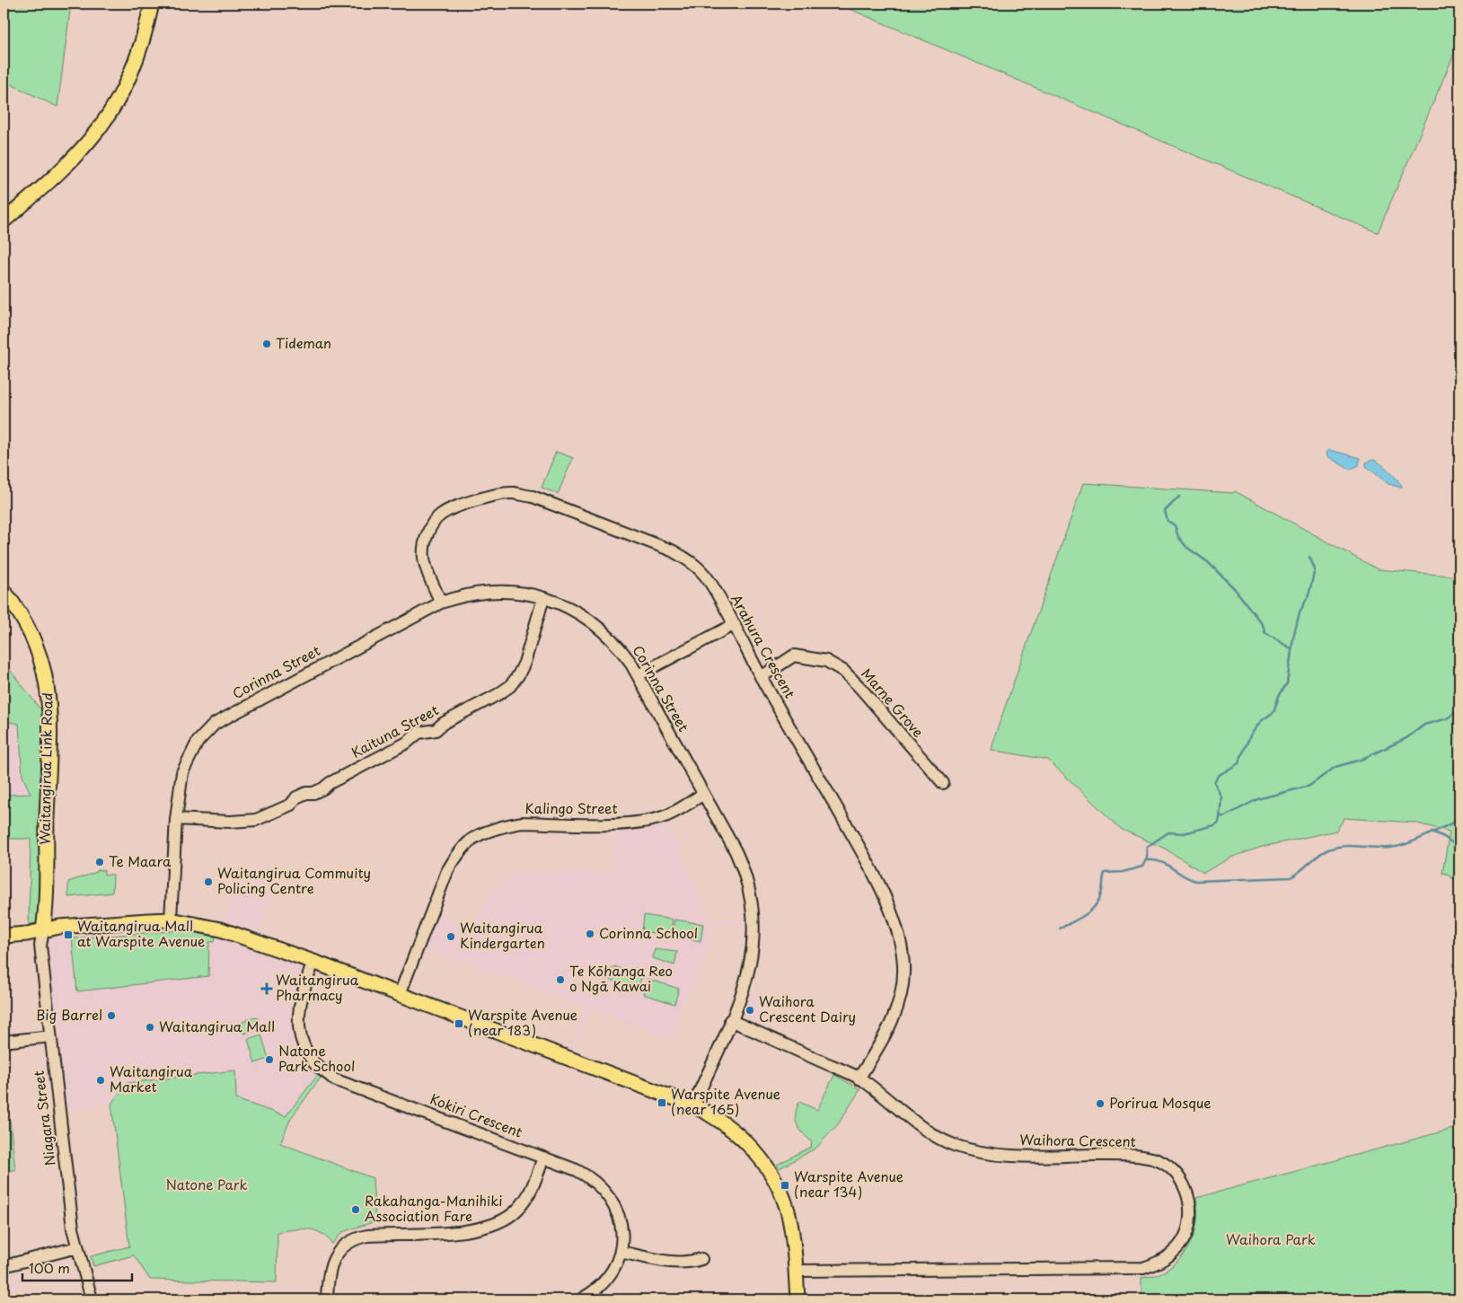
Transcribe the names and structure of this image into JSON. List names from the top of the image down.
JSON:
{
  "streets": {
    "main road": ["Waitangirua Link Road"],
    "street": [
      "Arahura Crescent",
      "Corinna Street",
      "Marne Grove",
      "Kaituna Street",
      "Kalingo Street",
      "Kokiri Crescent",
      "Niagara Street",
      "Waihora Crescent"
    ]
  },
  "crossings": [
    ["Arahura Crescent", "Corinna Street"],
    ["Arahura Crescent", "Marne Grove"],
    ["Arahura Crescent", "Waihora Crescent"],
    ["Corinna Street", "Kaituna Street"],
    ["Corinna Street", "Kalingo Street"],
    ["Corinna Street", "Waihora Crescent"],
    ["Waitangirua Link Road", "Niagara Street"]
  ],
  "parks": ["Natone Park", "Waihora Park"],
  "places": {
    "other": [
      "Tideman",
      "Te Maara",
      "Waitangirua Commuity Policing Centre",
      "Corinna School",
      "Waitangirua Kindergarten",
      "Te Kōhanga Reo o Ngā Kawai",
      "Waihora Crescent Dairy",
      "Big Barrel",
      "Waitangirua Mall",
      "Natone Park School",
      "Waitangirua Market",
      "Porirua Mosque",
      "Rakahanga-Manihiki Association Fare"
    ],
    "transit": [
      "Waitangirua Mall at Warspite Avenue",
      "Warspite Avenue (near 183)",
      "Warspite Avenue (near 165)",
      "Warspite Avenue (near 134)"
    ],
    "health": ["Waitangirua Pharmacy"]
  },
  "scale_bar": "100 m"
}
